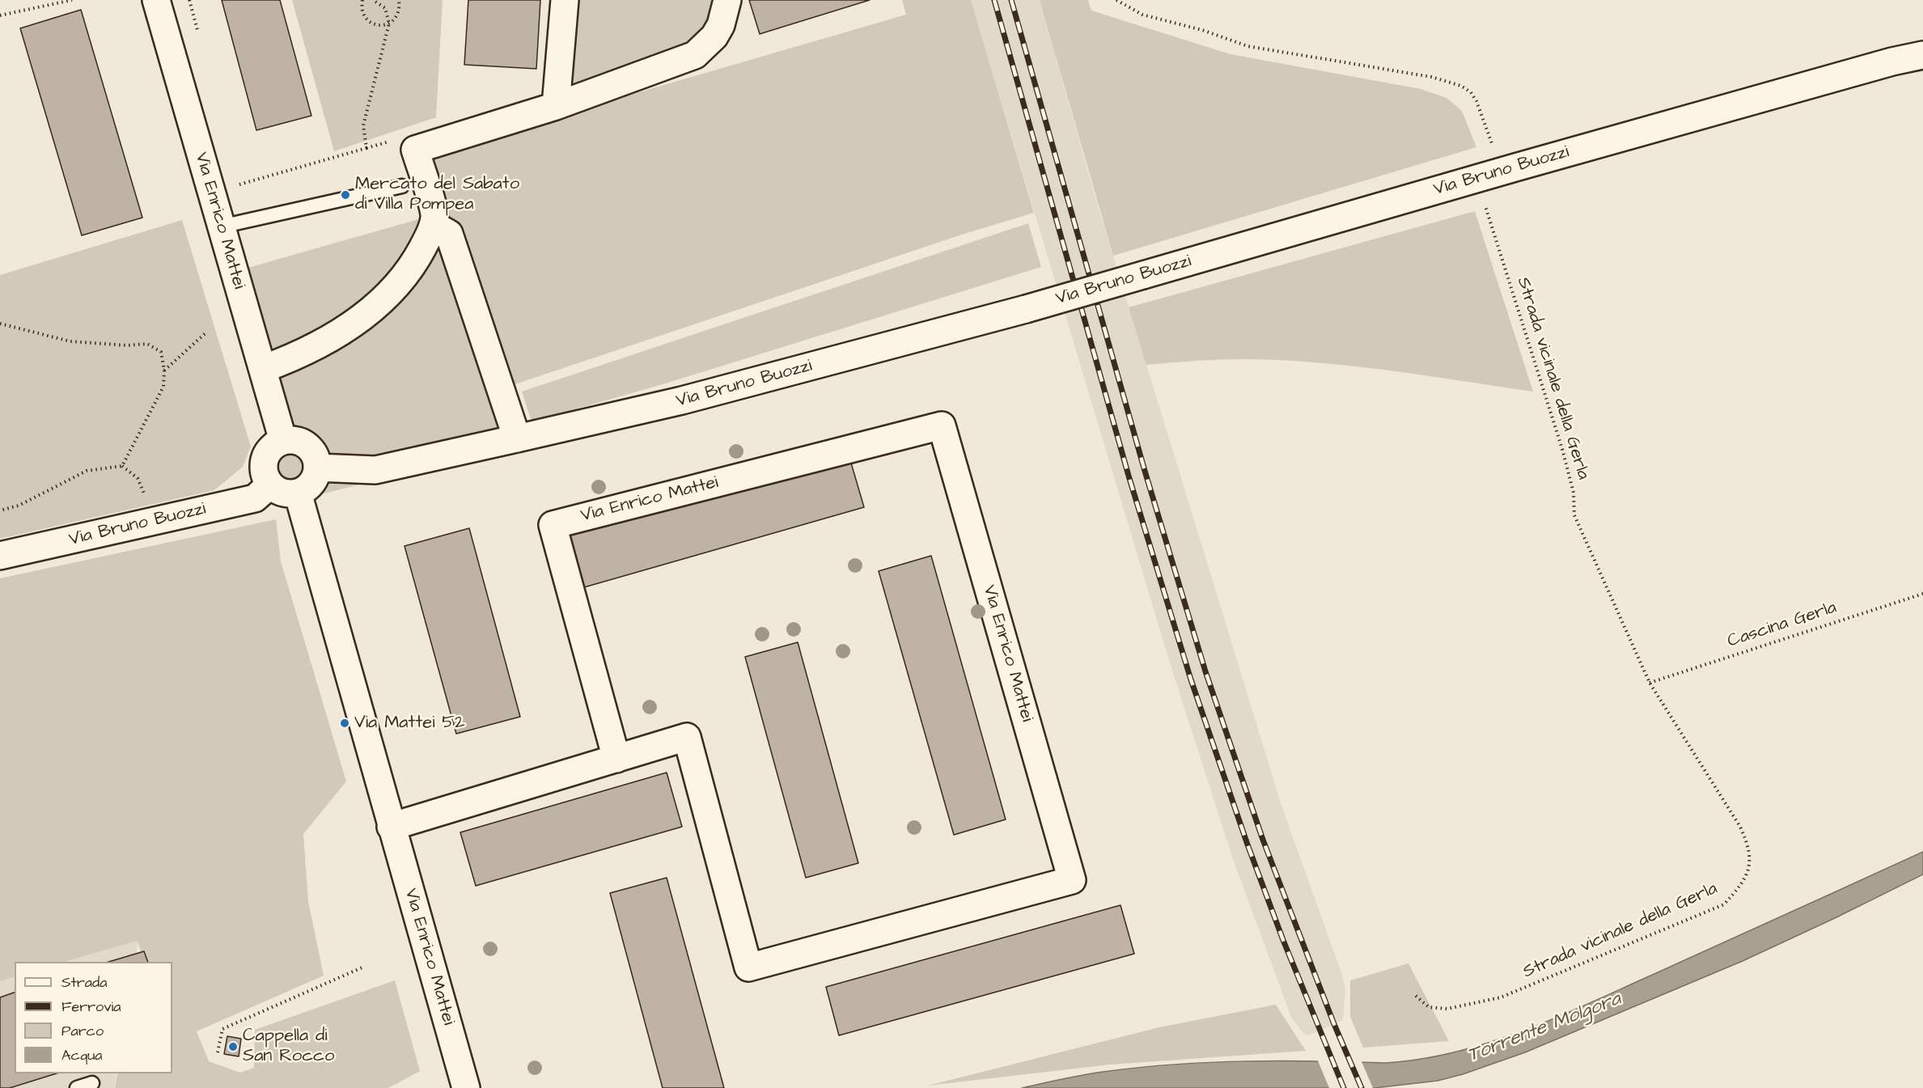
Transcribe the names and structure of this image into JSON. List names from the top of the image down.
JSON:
{
  "streets": {
    "street": ["Via Bruno Buozzi", "Via Enrico Mattei"],
    "path": ["Strada vicinale della Gerla", "Cascina Gerla"]
  },
  "crossings": [
    ["Via Bruno Buozzi", "Via Enrico Mattei"],
    ["Via Bruno Buozzi", "Strada vicinale della Gerla"],
    ["Strada vicinale della Gerla", "Cascina Gerla"]
  ],
  "water": ["Torrente Molgora"],
  "places": ["Mercato del Sabato di Villa Pompea", "Via Mattei 52", "Cappella di San Rocco"],
  "legend": [
    "Strada",
    "Ferrovia",
    "Parco",
    "Acqua"
  ]
}
